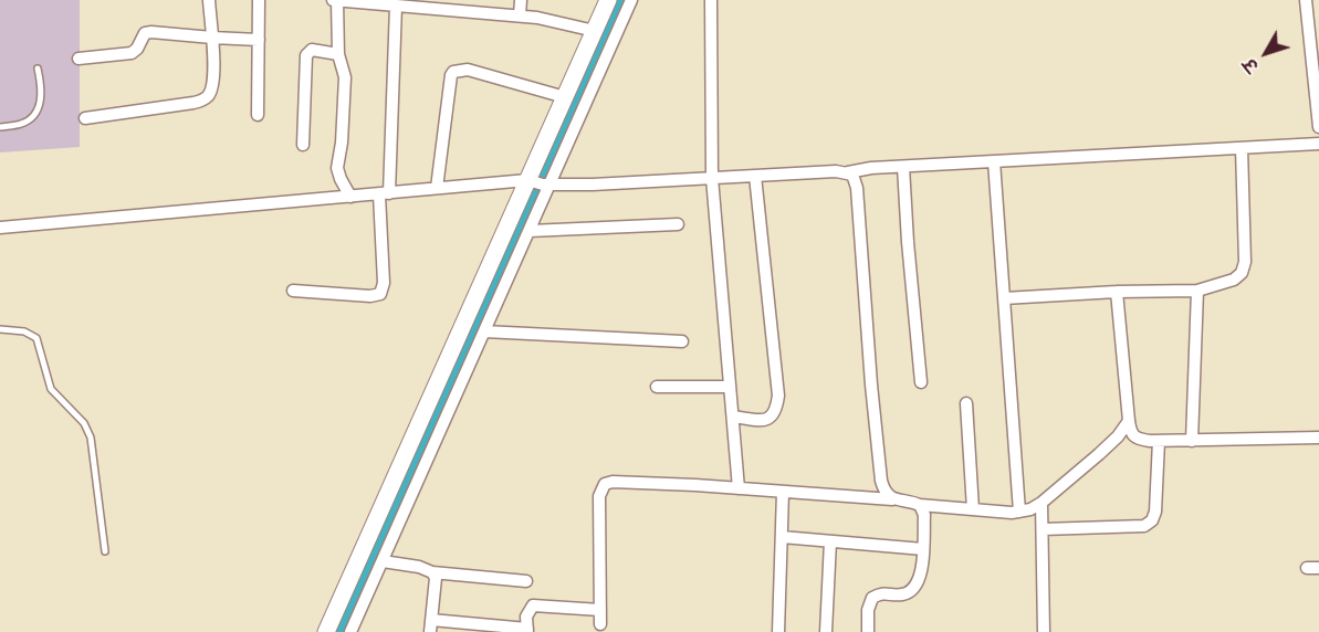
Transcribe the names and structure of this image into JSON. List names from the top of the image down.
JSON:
{
  "north": "bottom left"
}
